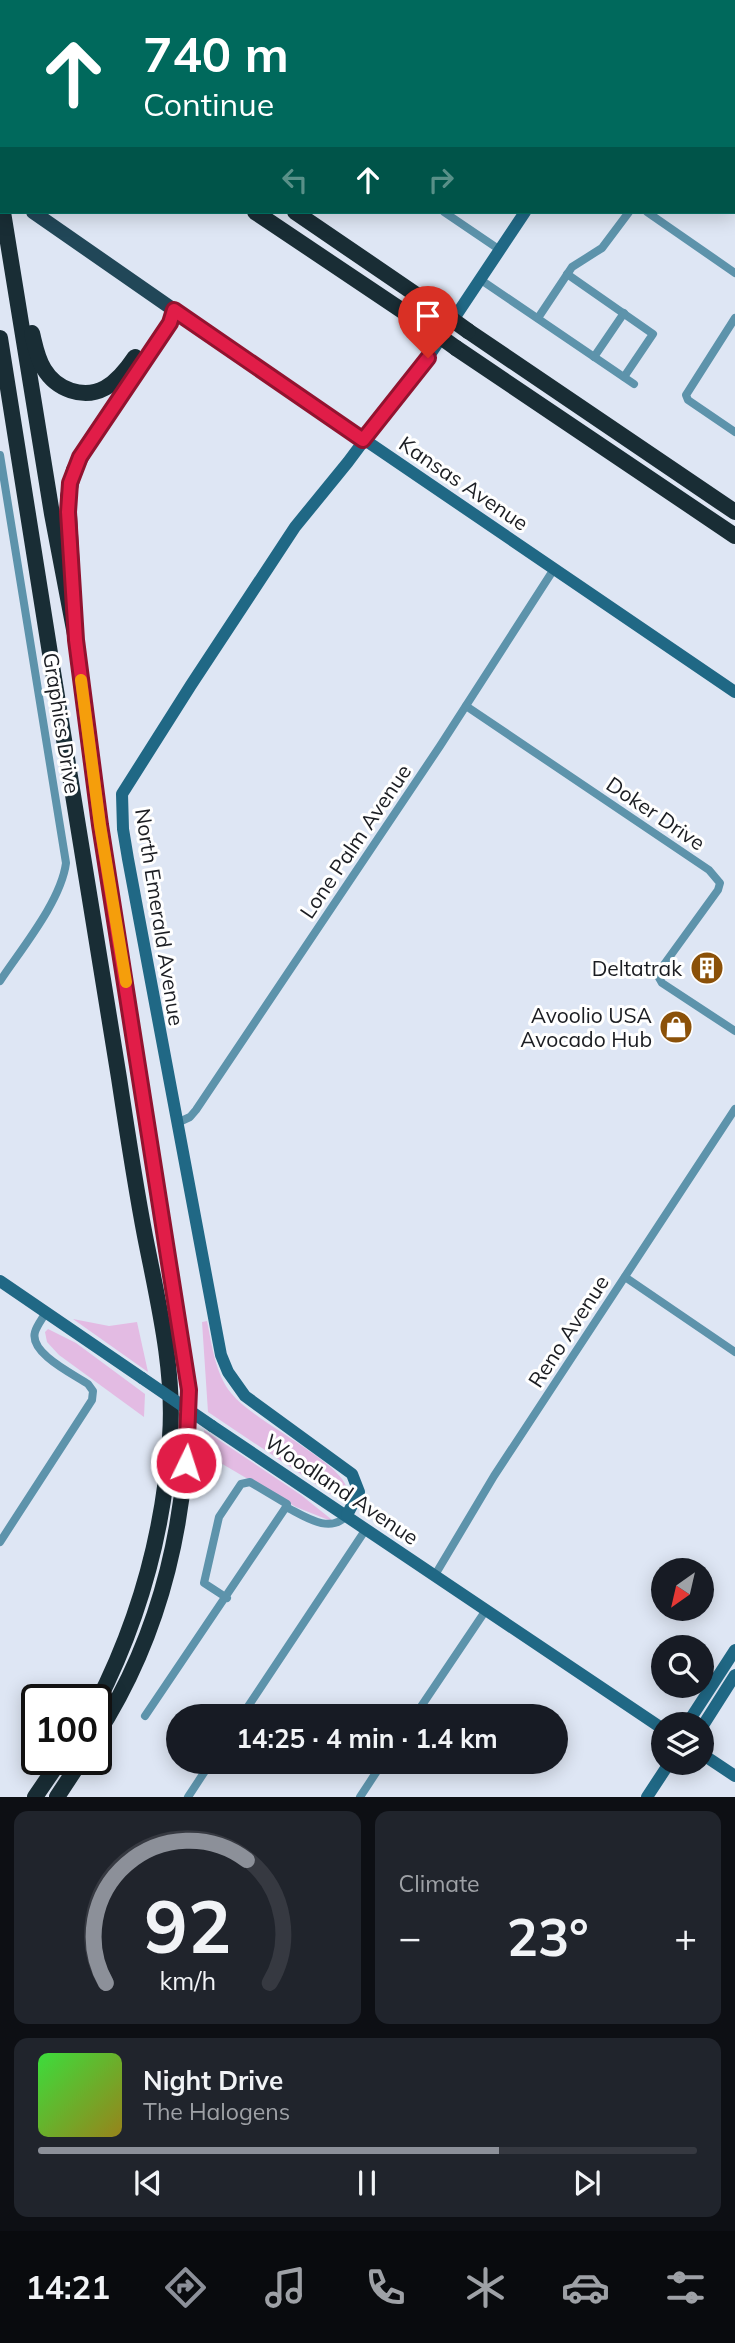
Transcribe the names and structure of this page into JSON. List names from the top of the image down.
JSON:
{
  "streets": {
    "main road": ["Kansas Avenue"],
    "street": [
      "Graphics Drive",
      "Doker Drive",
      "Lone Palm Avenue",
      "North Emerald Avenue",
      "Reno Avenue",
      "Woodland Avenue"
    ]
  },
  "crossings": [
    ["Kansas Avenue", "Lone Palm Avenue"],
    ["Kansas Avenue", "North Emerald Avenue"],
    ["Doker Drive", "Lone Palm Avenue"],
    ["Lone Palm Avenue", "North Emerald Avenue"],
    ["North Emerald Avenue", "Woodland Avenue"],
    ["Reno Avenue", "Woodland Avenue"]
  ],
  "places": {
    "building": ["Deltatrak"],
    "shop": ["Avoolio USA Avocado Hub"]
  },
  "north": "bottom left",
  "page": {
    "turn": ["740 m", "Continue"],
    "limit": "100",
    "trip": "14:25 · 4 min · 1.4 km",
    "tile": "Climate",
    "heat": ["−", "23°", "+"],
    "song": ["Night Drive", "The Halogens"],
    "tabs": "14:21",
    "gauge": ["92", "km/h"]
  }
}
